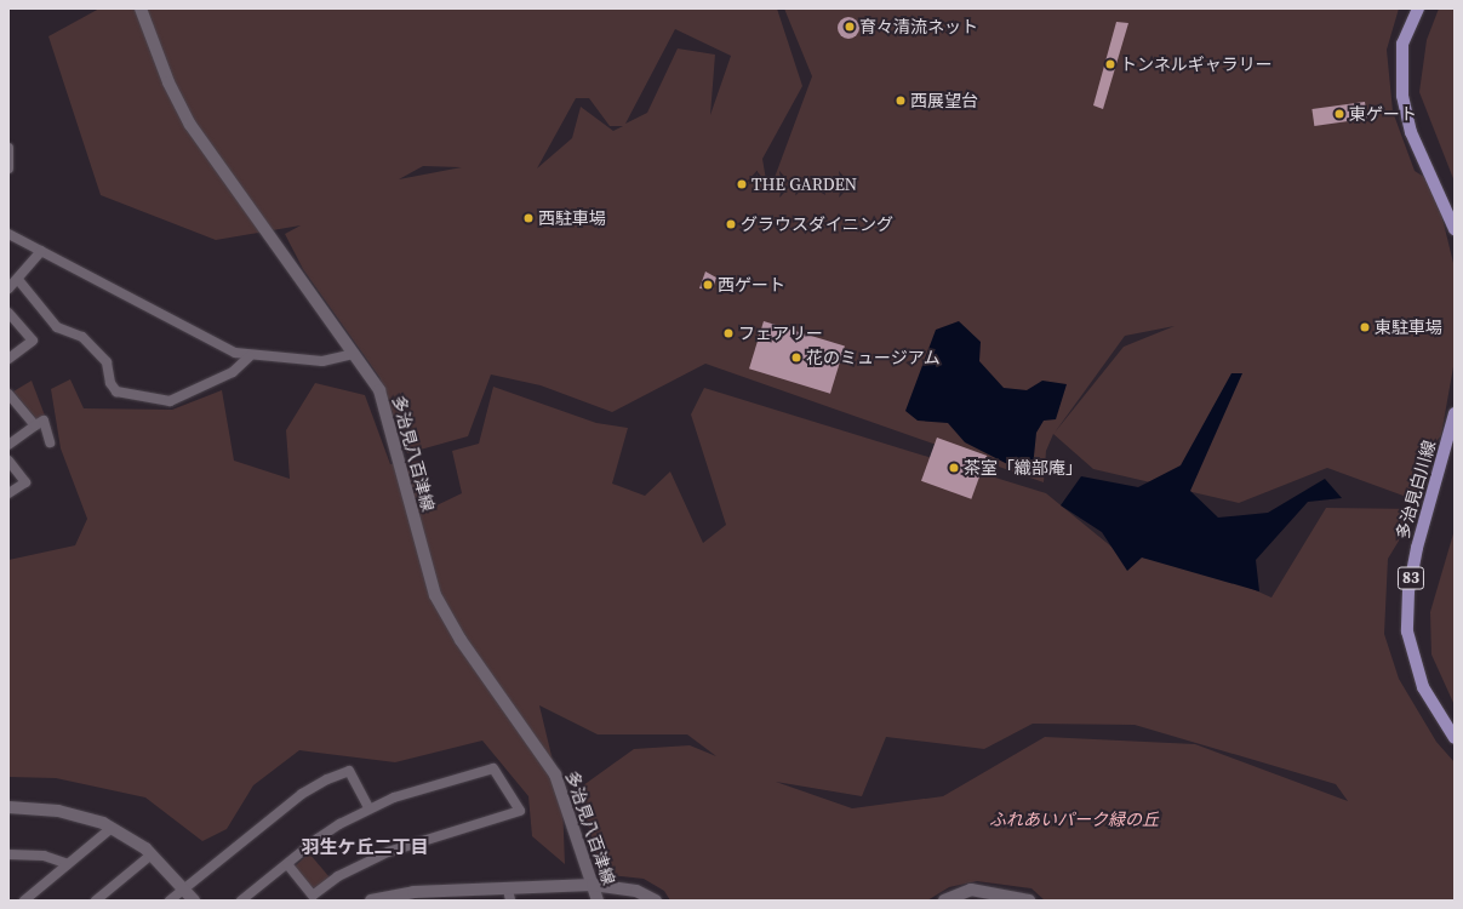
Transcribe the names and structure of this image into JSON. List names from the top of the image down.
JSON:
{
  "streets": {
    "main road": ["多治見八百津線", "多治見白川線", "83"]
  },
  "districts": ["羽生ケ丘二丁目"],
  "parks": ["ふれあいパーク緑の丘"],
  "places": [
    "育々清流ネット",
    "トンネルギャラリー",
    "西展望台",
    "東ゲート",
    "THE GARDEN",
    "西駐車場",
    "グラウスダイニング",
    "西ゲート",
    "東駐車場",
    "フェアリー",
    "花のミュージアム",
    "茶室「織部庵」"
  ]
}
